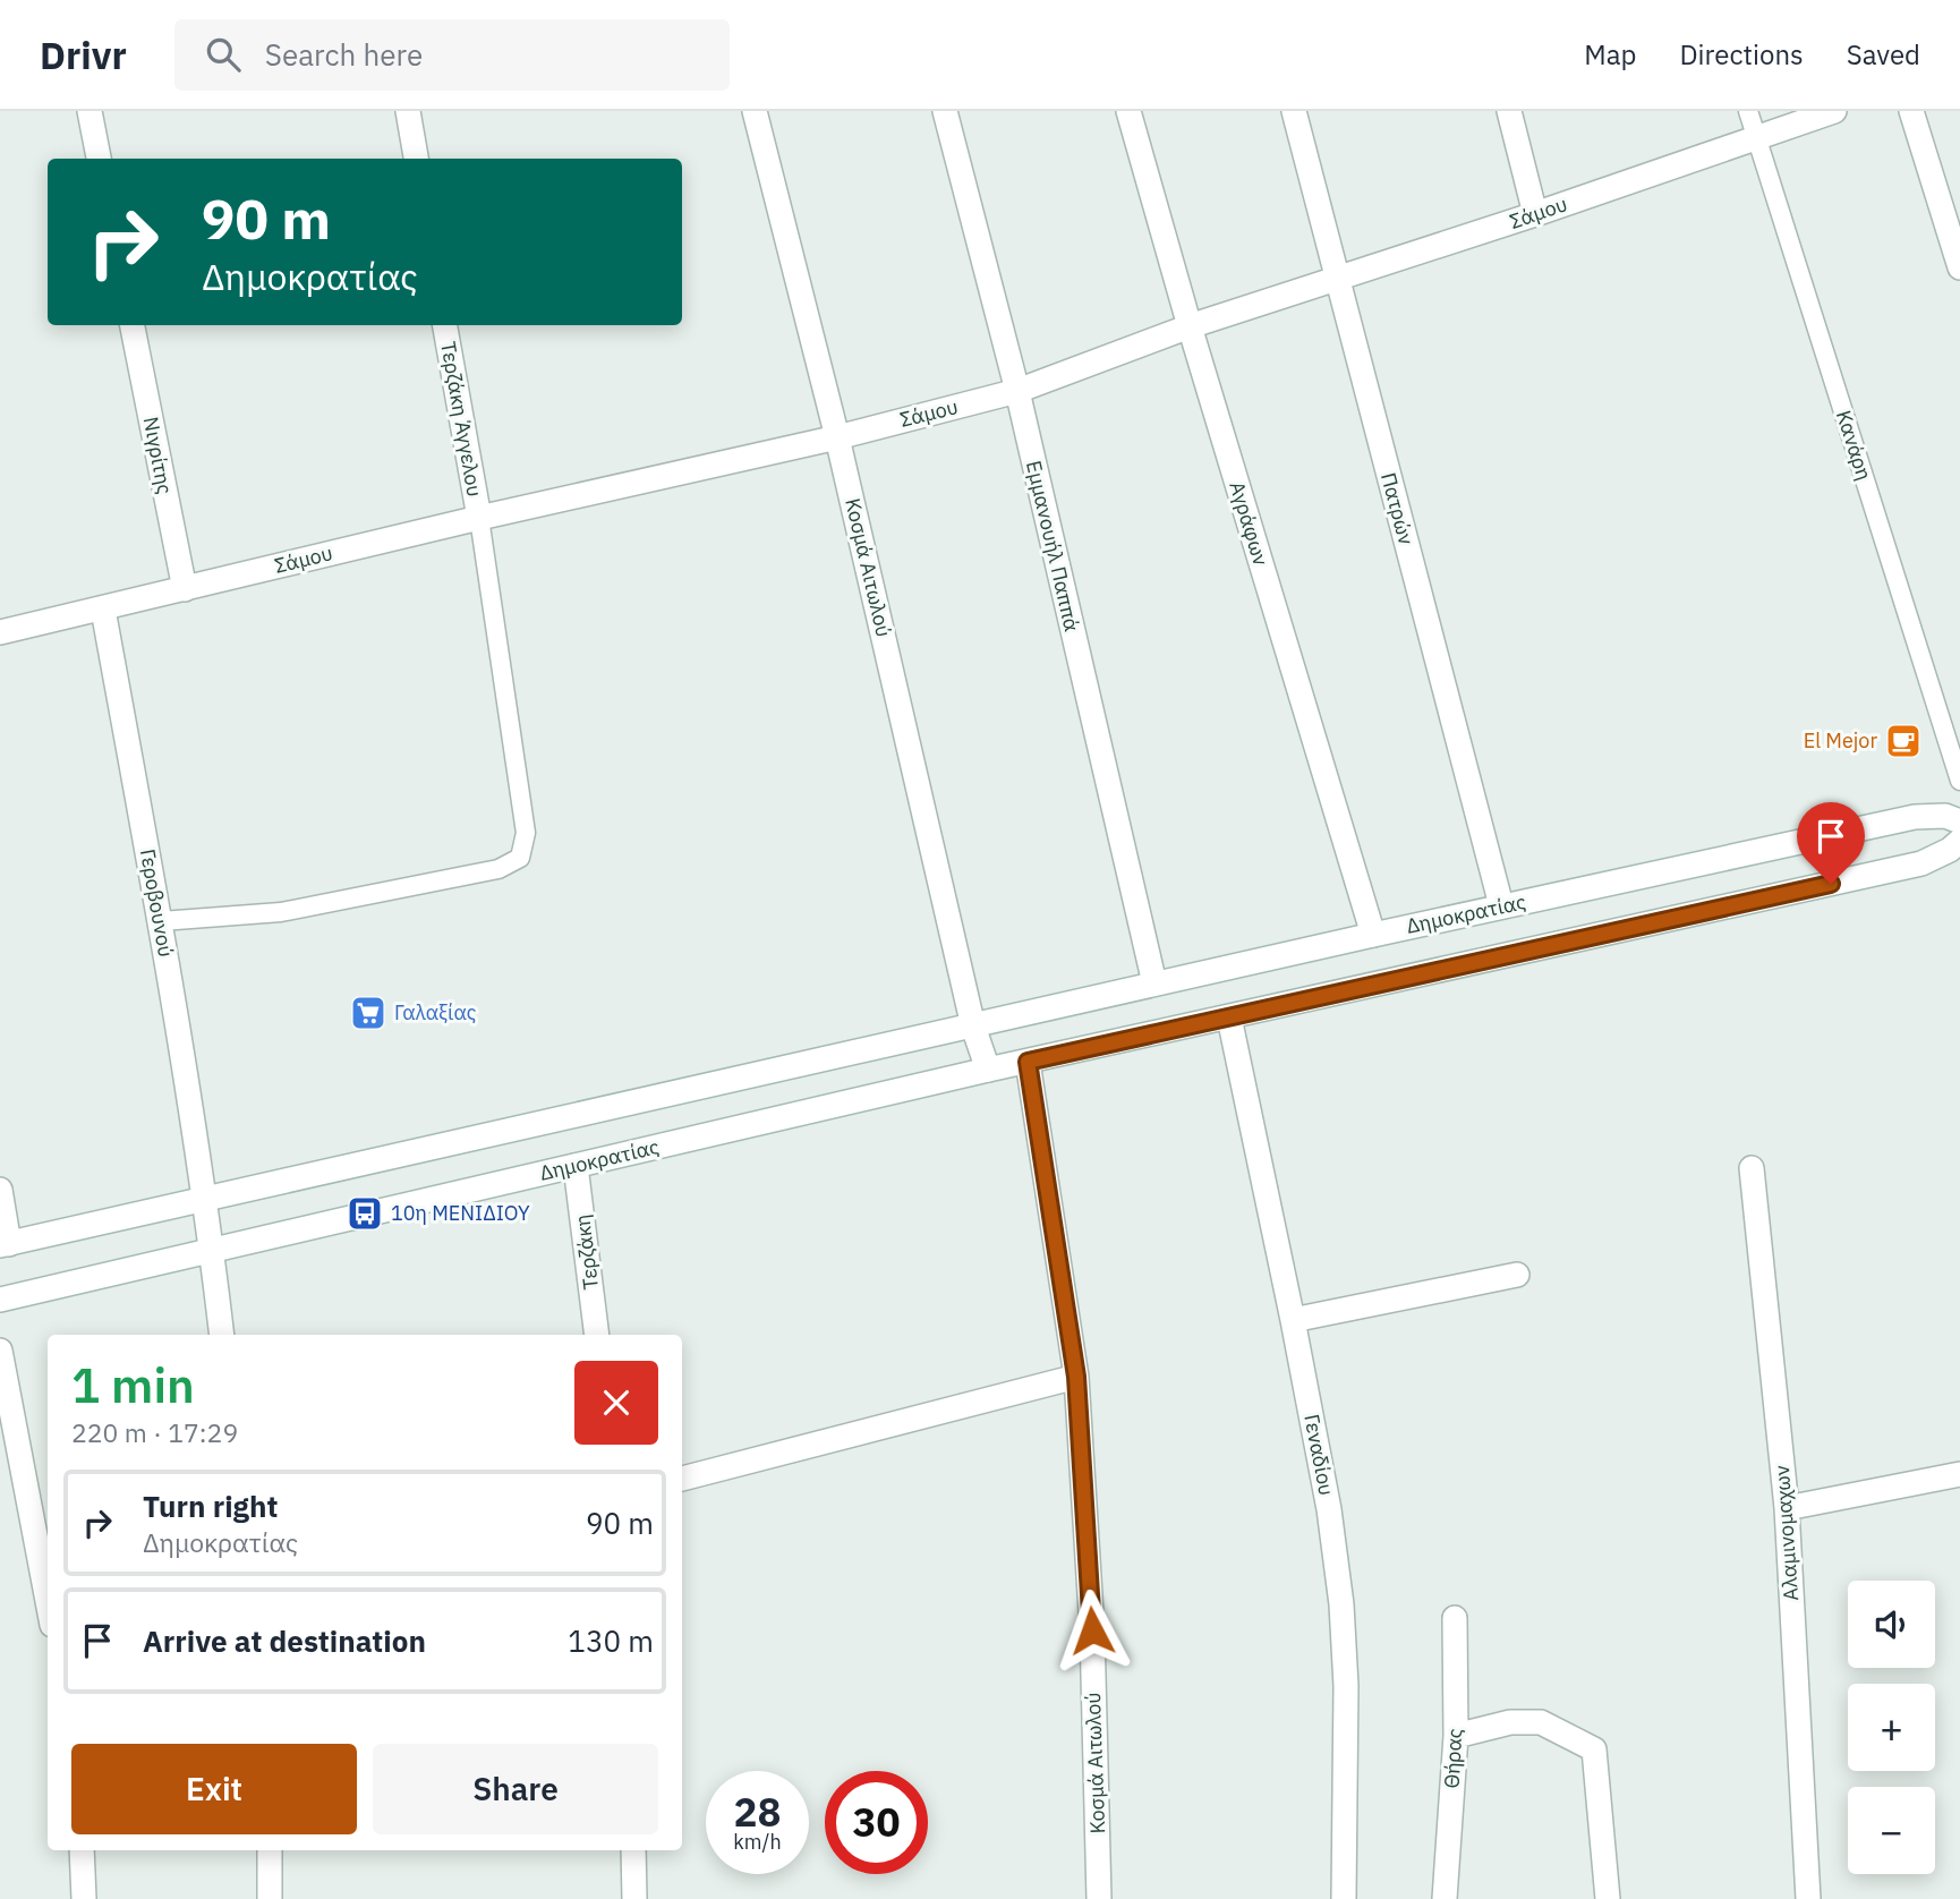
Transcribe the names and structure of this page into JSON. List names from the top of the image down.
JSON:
{
  "streets": {
    "street": [
      "Σάμου",
      "Τερζάκη Άγγελου",
      "Νιγρίτης",
      "Πατρών",
      "Αγράφων",
      "Εμμανουήλ Παππά",
      "Κοσμά Αιτωλού",
      "Γεροβουνού",
      "Δημοκρατίας",
      "Τερζάκη",
      "Γεναδίου",
      "Αλαμινομαχων",
      "Θήρας"
    ],
    "lane": ["Κανάρη"]
  },
  "crossings": [
    ["Σάμου", "Τερζάκη Άγγελου"],
    ["Σάμου", "Κανάρη"],
    ["Σάμου", "Νιγρίτης"],
    ["Σάμου", "Πατρών"],
    ["Σάμου", "Αγράφων"],
    ["Σάμου", "Εμμανουήλ Παππά"],
    ["Σάμου", "Κοσμά Αιτωλού"],
    ["Σάμου", "Γεροβουνού"],
    ["Πατρών", "Δημοκρατίας"],
    ["Αγράφων", "Δημοκρατίας"],
    ["Εμμανουήλ Παππά", "Δημοκρατίας"],
    ["Κοσμά Αιτωλού", "Δημοκρατίας"],
    ["Γεροβουνού", "Δημοκρατίας"],
    ["Δημοκρατίας", "Τερζάκη"],
    ["Δημοκρατίας", "Γεναδίου"]
  ],
  "places": {
    "cafe": ["El Mejor"],
    "supermarket": ["Γαλαξίας"],
    "bus stop": ["10η ΜΕΝΙΔΙΟΥ"]
  },
  "page": {
    "header": "Drivr",
    "search": "Search here",
    "nav": ["Map", "Directions", "Saved"],
    "turn": ["90 m", "Δημοκρατίας"],
    "heading": ["1 min", "220 m · 17:29"],
    "list": [
      {
        "name": "Turn right",
        "note": "Δημοκρατίας",
        "value": "90 m"
      },
      {
        "name": "Arrive at destination",
        "value": "130 m"
      }
    ],
    "map_buttons": ["+", "−"],
    "buttons": ["Exit", "Share"],
    "speed": "28 km/h",
    "limit": "30"
  }
}
